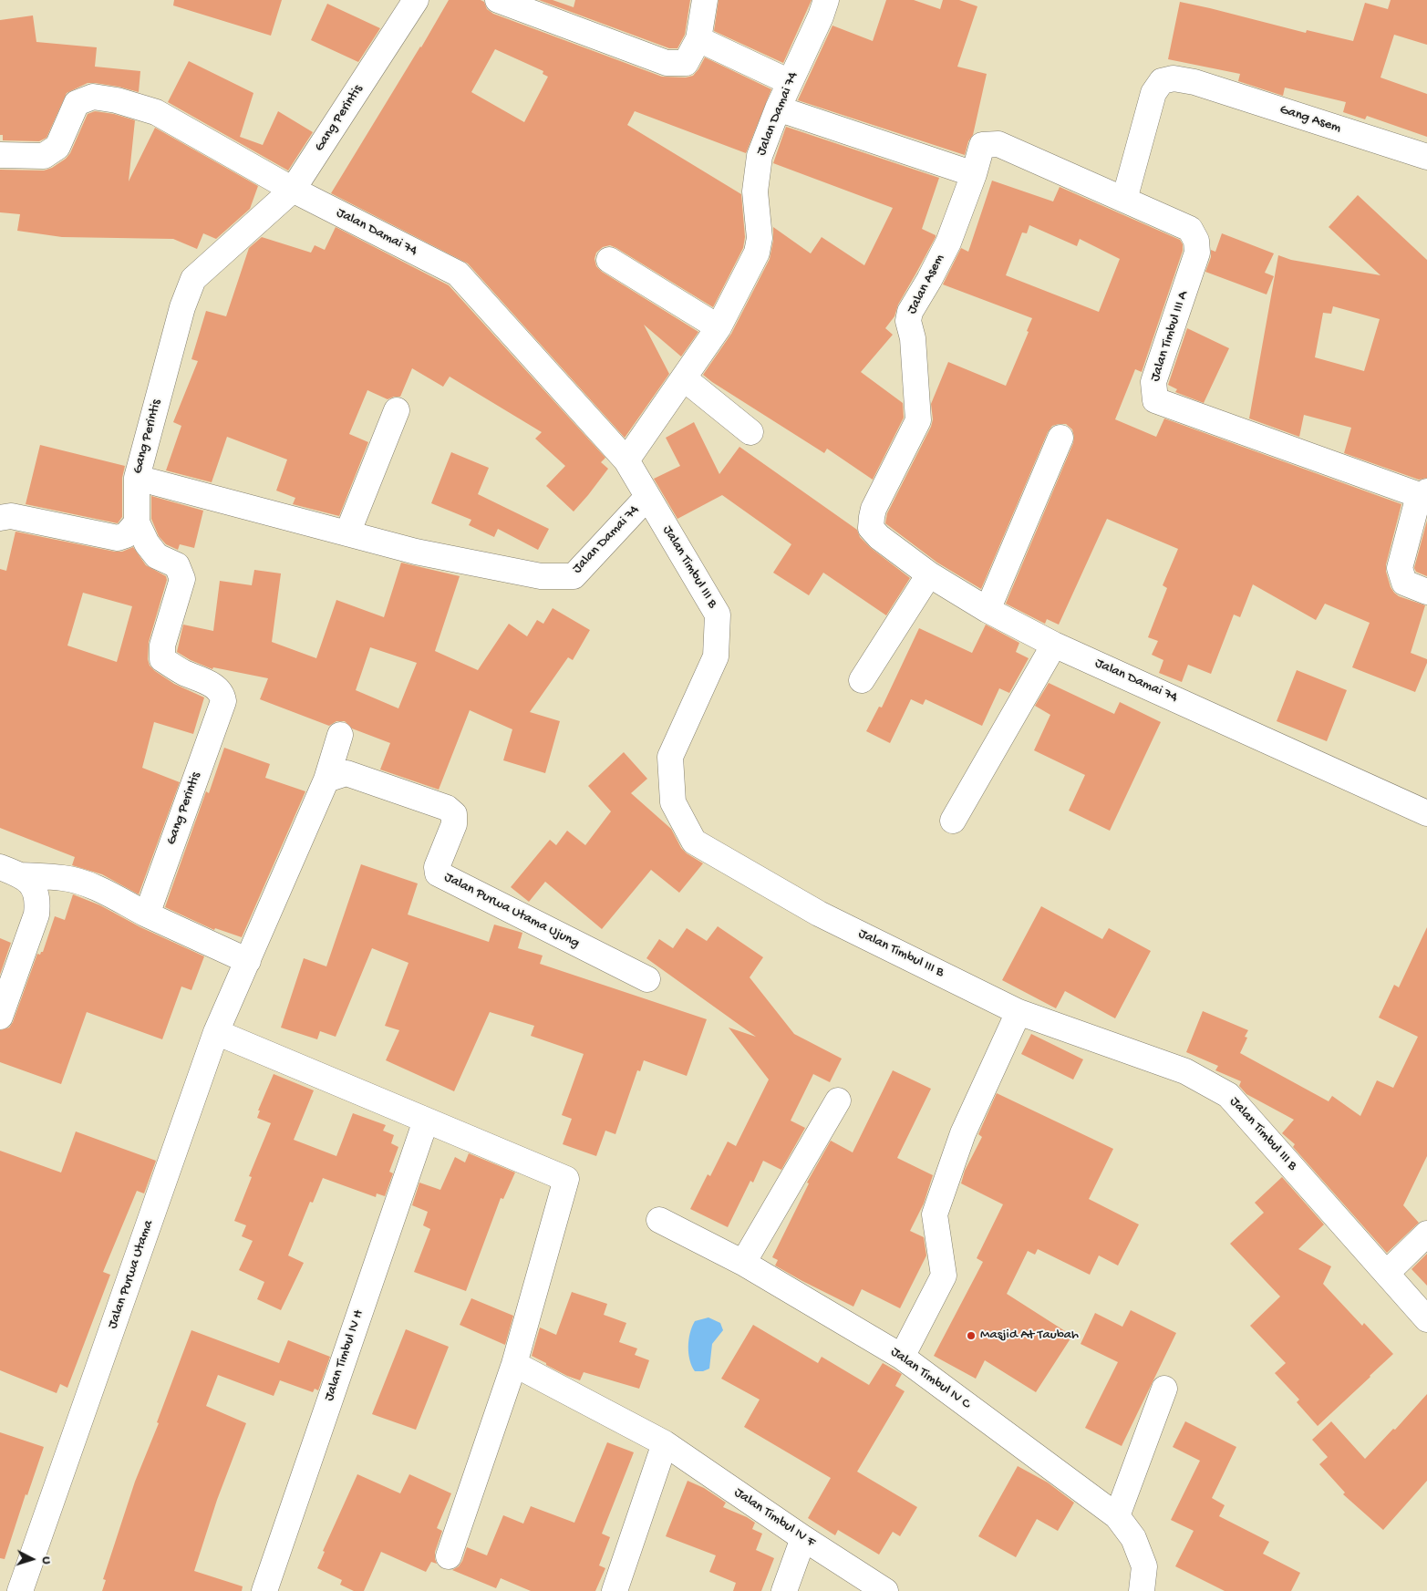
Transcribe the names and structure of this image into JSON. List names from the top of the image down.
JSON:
{
  "streets": {
    "street": [
      "Jalan Damai 74",
      "Gang Perintis",
      "Gang Asem",
      "Jalan Asem",
      "Jalan Timbul III A",
      "Jalan Timbul III B",
      "Jalan Purwa Utama Ujung",
      "Jalan Purwa Utama",
      "Jalan Timbul IV H",
      "Jalan Timbul IV C",
      "Jalan Timbul IV F"
    ]
  },
  "crossings": [
    ["Jalan Damai 74", "Gang Perintis"],
    ["Jalan Damai 74", "Jalan Asem"],
    ["Jalan Damai 74", "Jalan Timbul III B"],
    ["Gang Asem", "Jalan Timbul III A"],
    ["Jalan Asem", "Jalan Timbul III A"]
  ],
  "places": ["Masjid At Taubah"],
  "north": "right"
}
